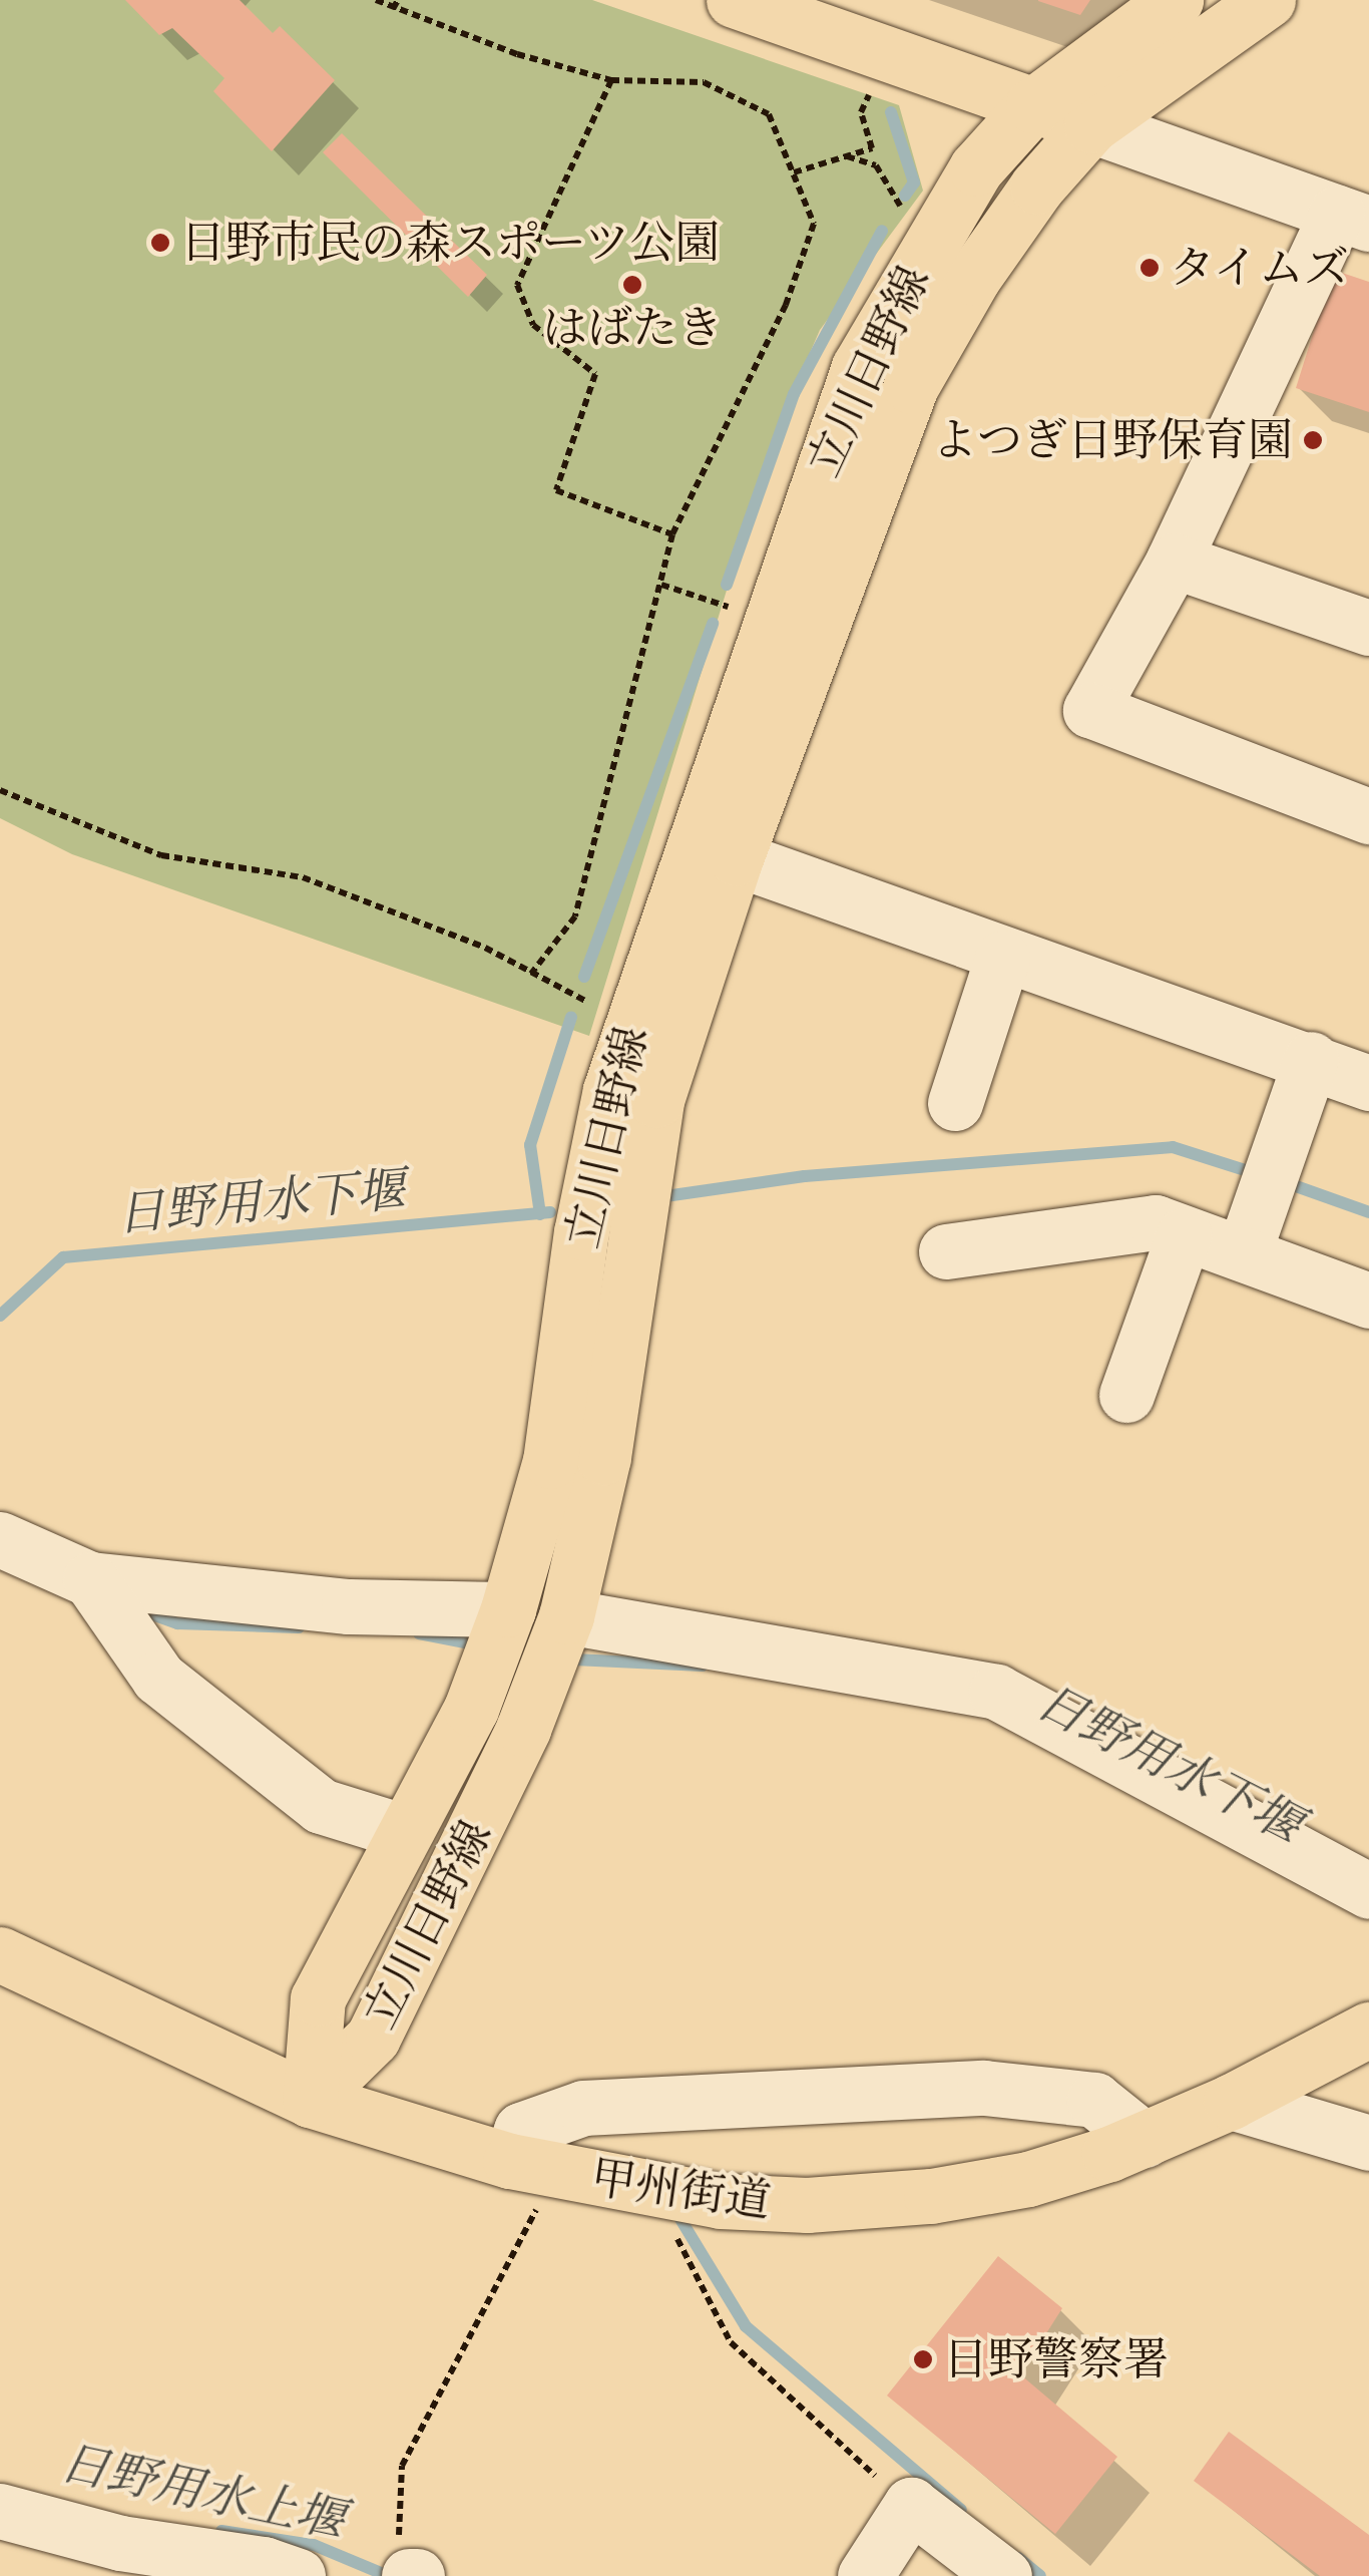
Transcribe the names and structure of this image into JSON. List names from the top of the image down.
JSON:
{
  "streets": {
    "main road": ["立川日野線", "甲州街道"]
  },
  "crossings": [
    ["立川日野線", "甲州街道"]
  ],
  "water": ["日野用水下堰", "日野用水上堰"],
  "places": [
    "日野市民の森スポーツ公園",
    "タイムズ",
    "はばたき",
    "よつぎ日野保育園",
    "日野警察署"
  ]
}
